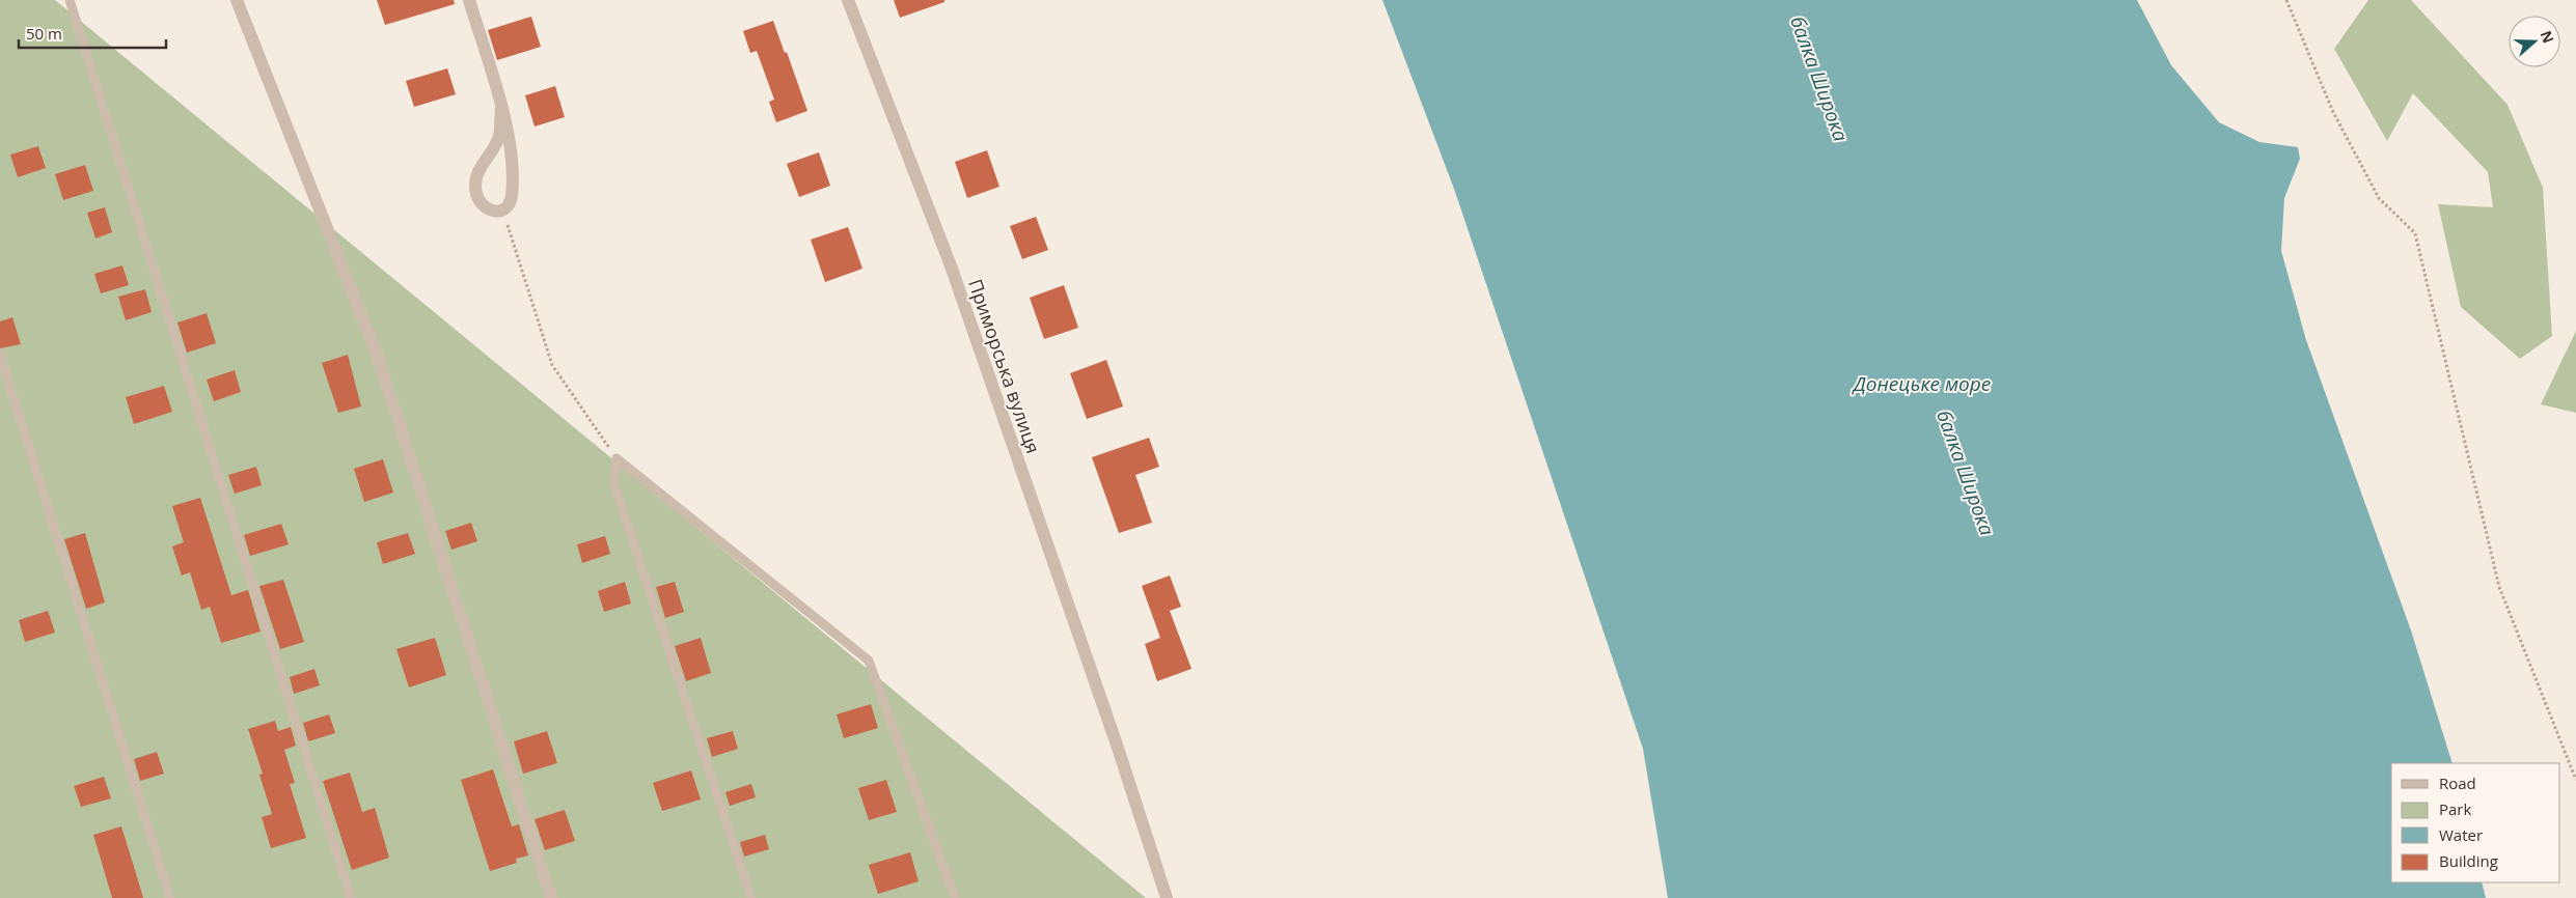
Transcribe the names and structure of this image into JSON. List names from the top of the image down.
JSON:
{
  "streets": {
    "street": ["Приморська вулиця"]
  },
  "water": ["балка Широка", "Донецьке море"],
  "legend": [
    "Road",
    "Park",
    "Water",
    "Building"
  ],
  "scale_bar": "50 m",
  "north": "right"
}
